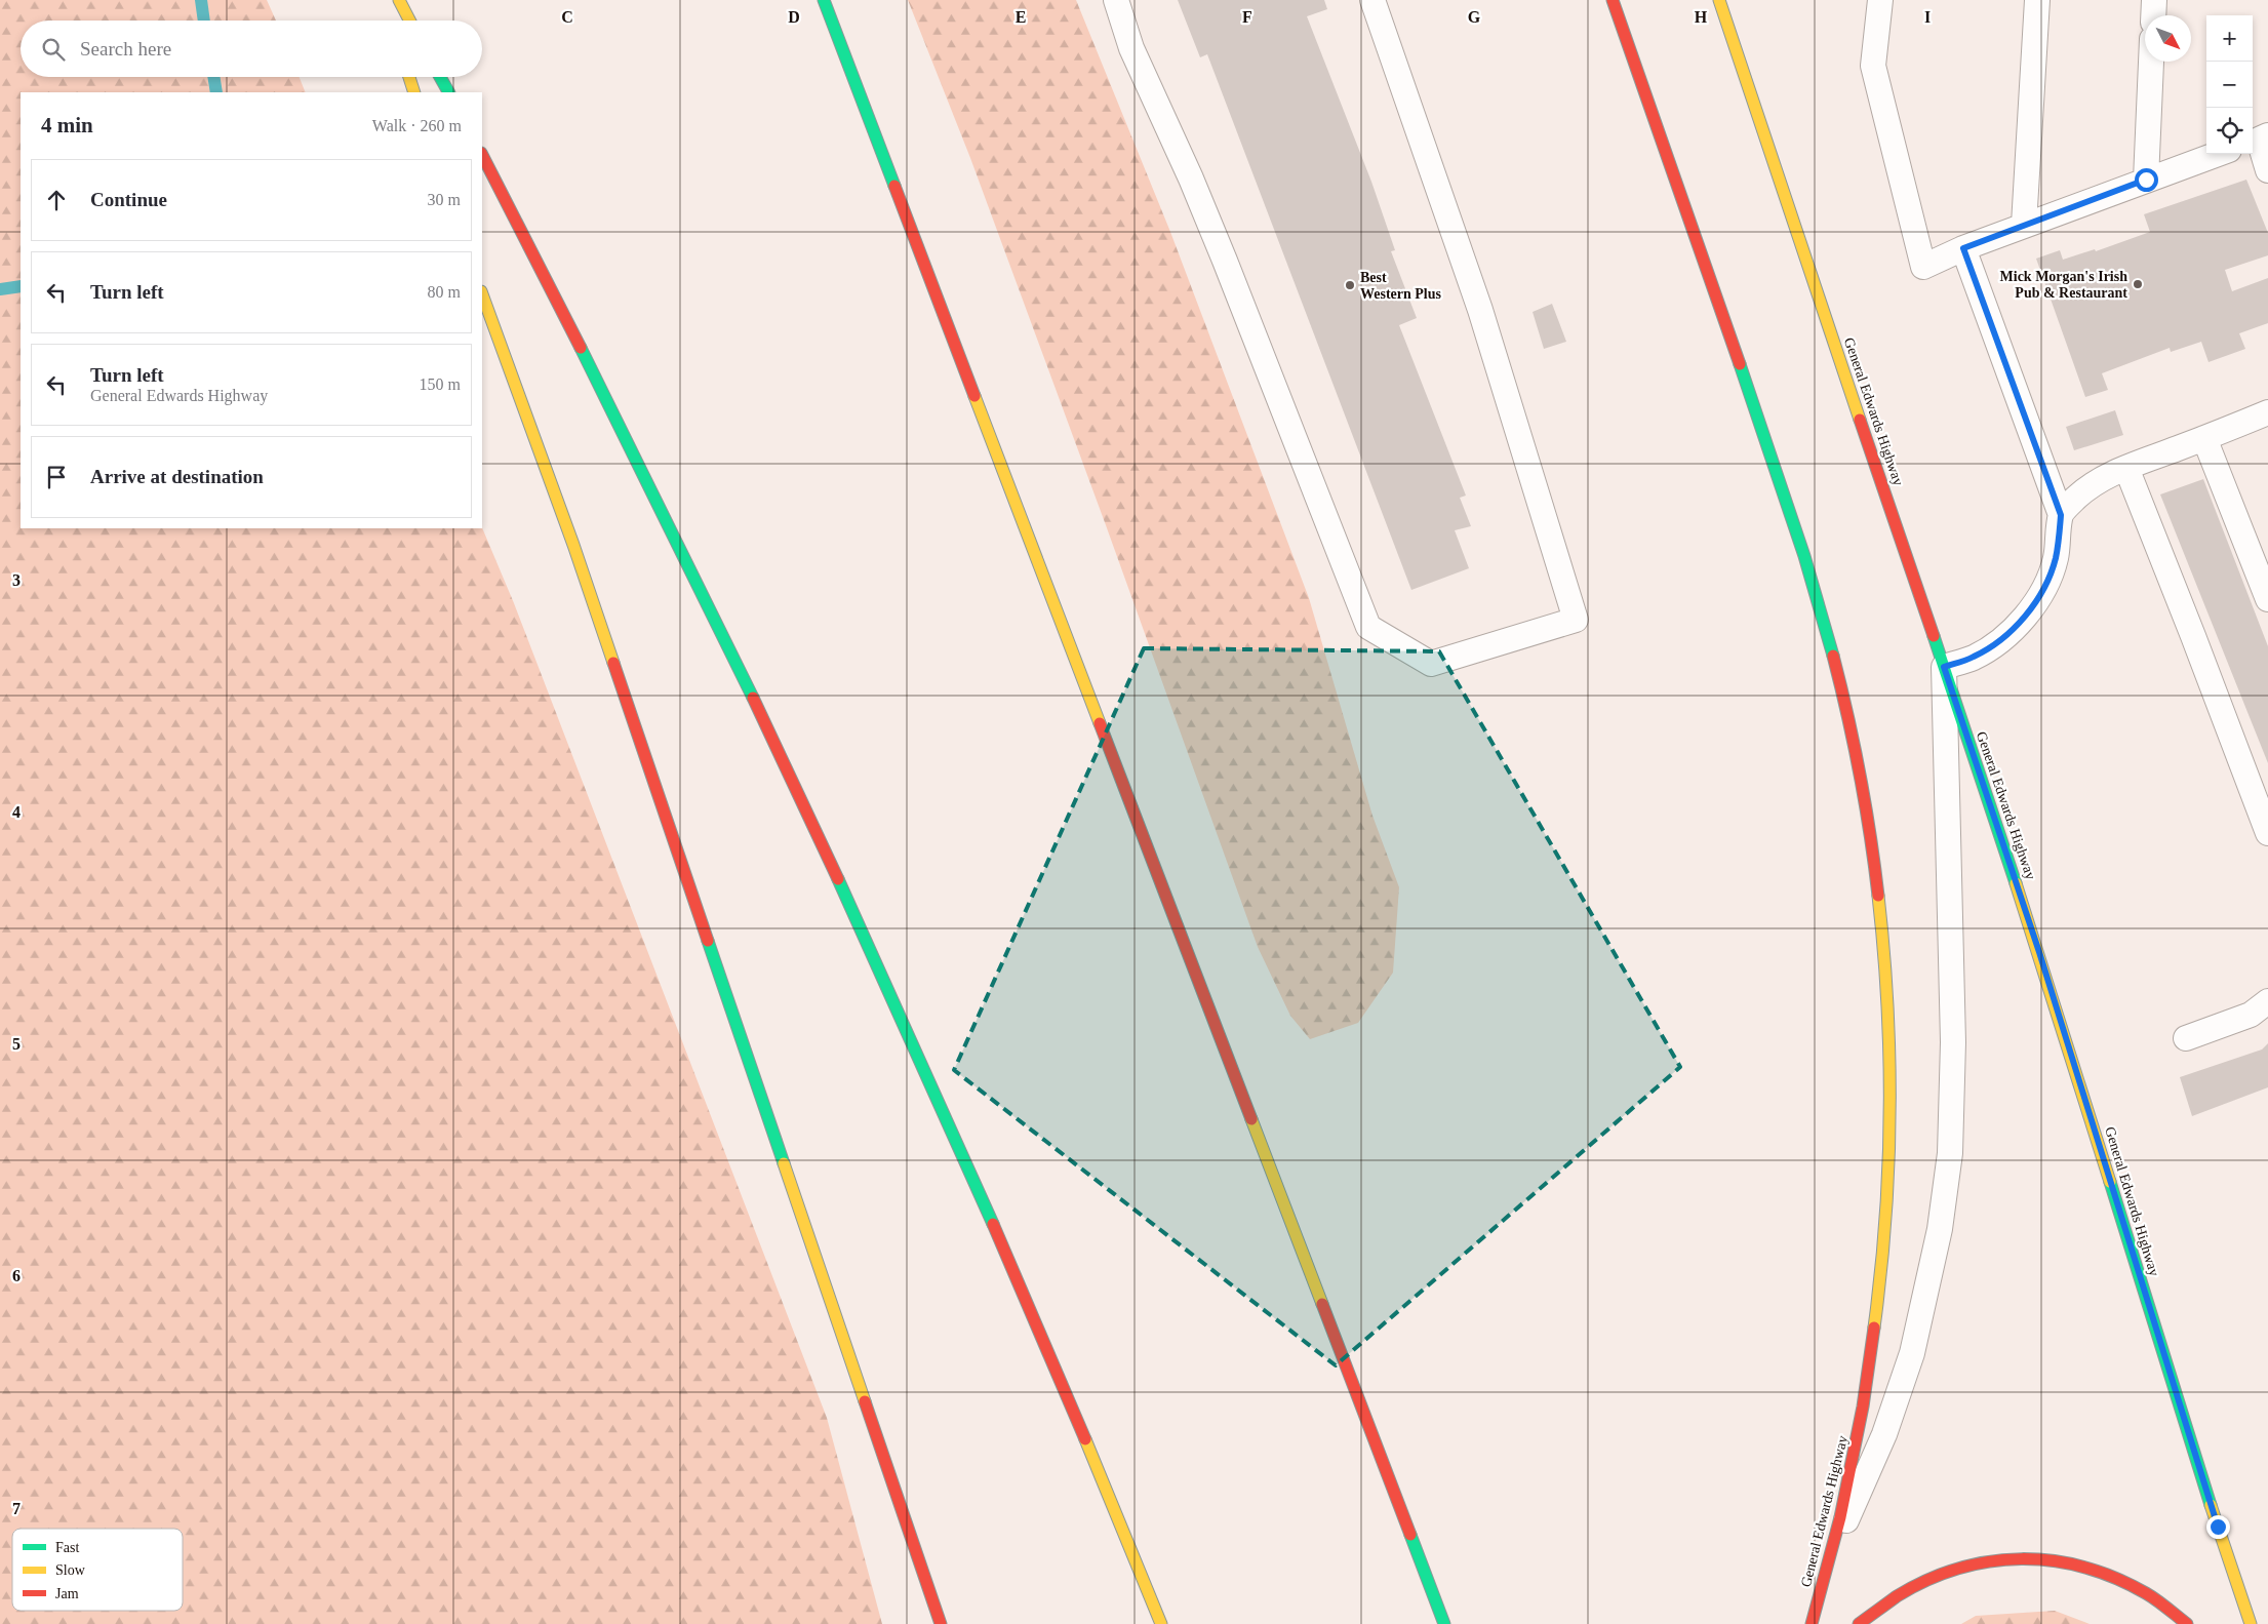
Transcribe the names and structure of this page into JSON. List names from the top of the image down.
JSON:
{
  "streets": {
    "main road": ["General Edwards Highway"]
  },
  "places": ["Mick Morgan's Irish Pub & Restaurant", "Best Western Plus"],
  "legend": ["Fast", "Slow", "Jam"],
  "north": "bottom right",
  "page": {
    "map_buttons": ["+", "−"],
    "search": "Search here",
    "heading": ["4 min", "Walk · 260 m"],
    "list": [
      ["Continue", "30 m"],
      ["Turn left", "80 m"],
      ["Turn left", "General Edwards Highway", "150 m"],
      "Arrive at destination"
    ]
  },
  "grid": {
    "columns": [
      "C",
      "D",
      "E",
      "F",
      "G",
      "H",
      "I"
    ],
    "rows": [
      "3",
      "4",
      "5",
      "6",
      "7"
    ]
  }
}
